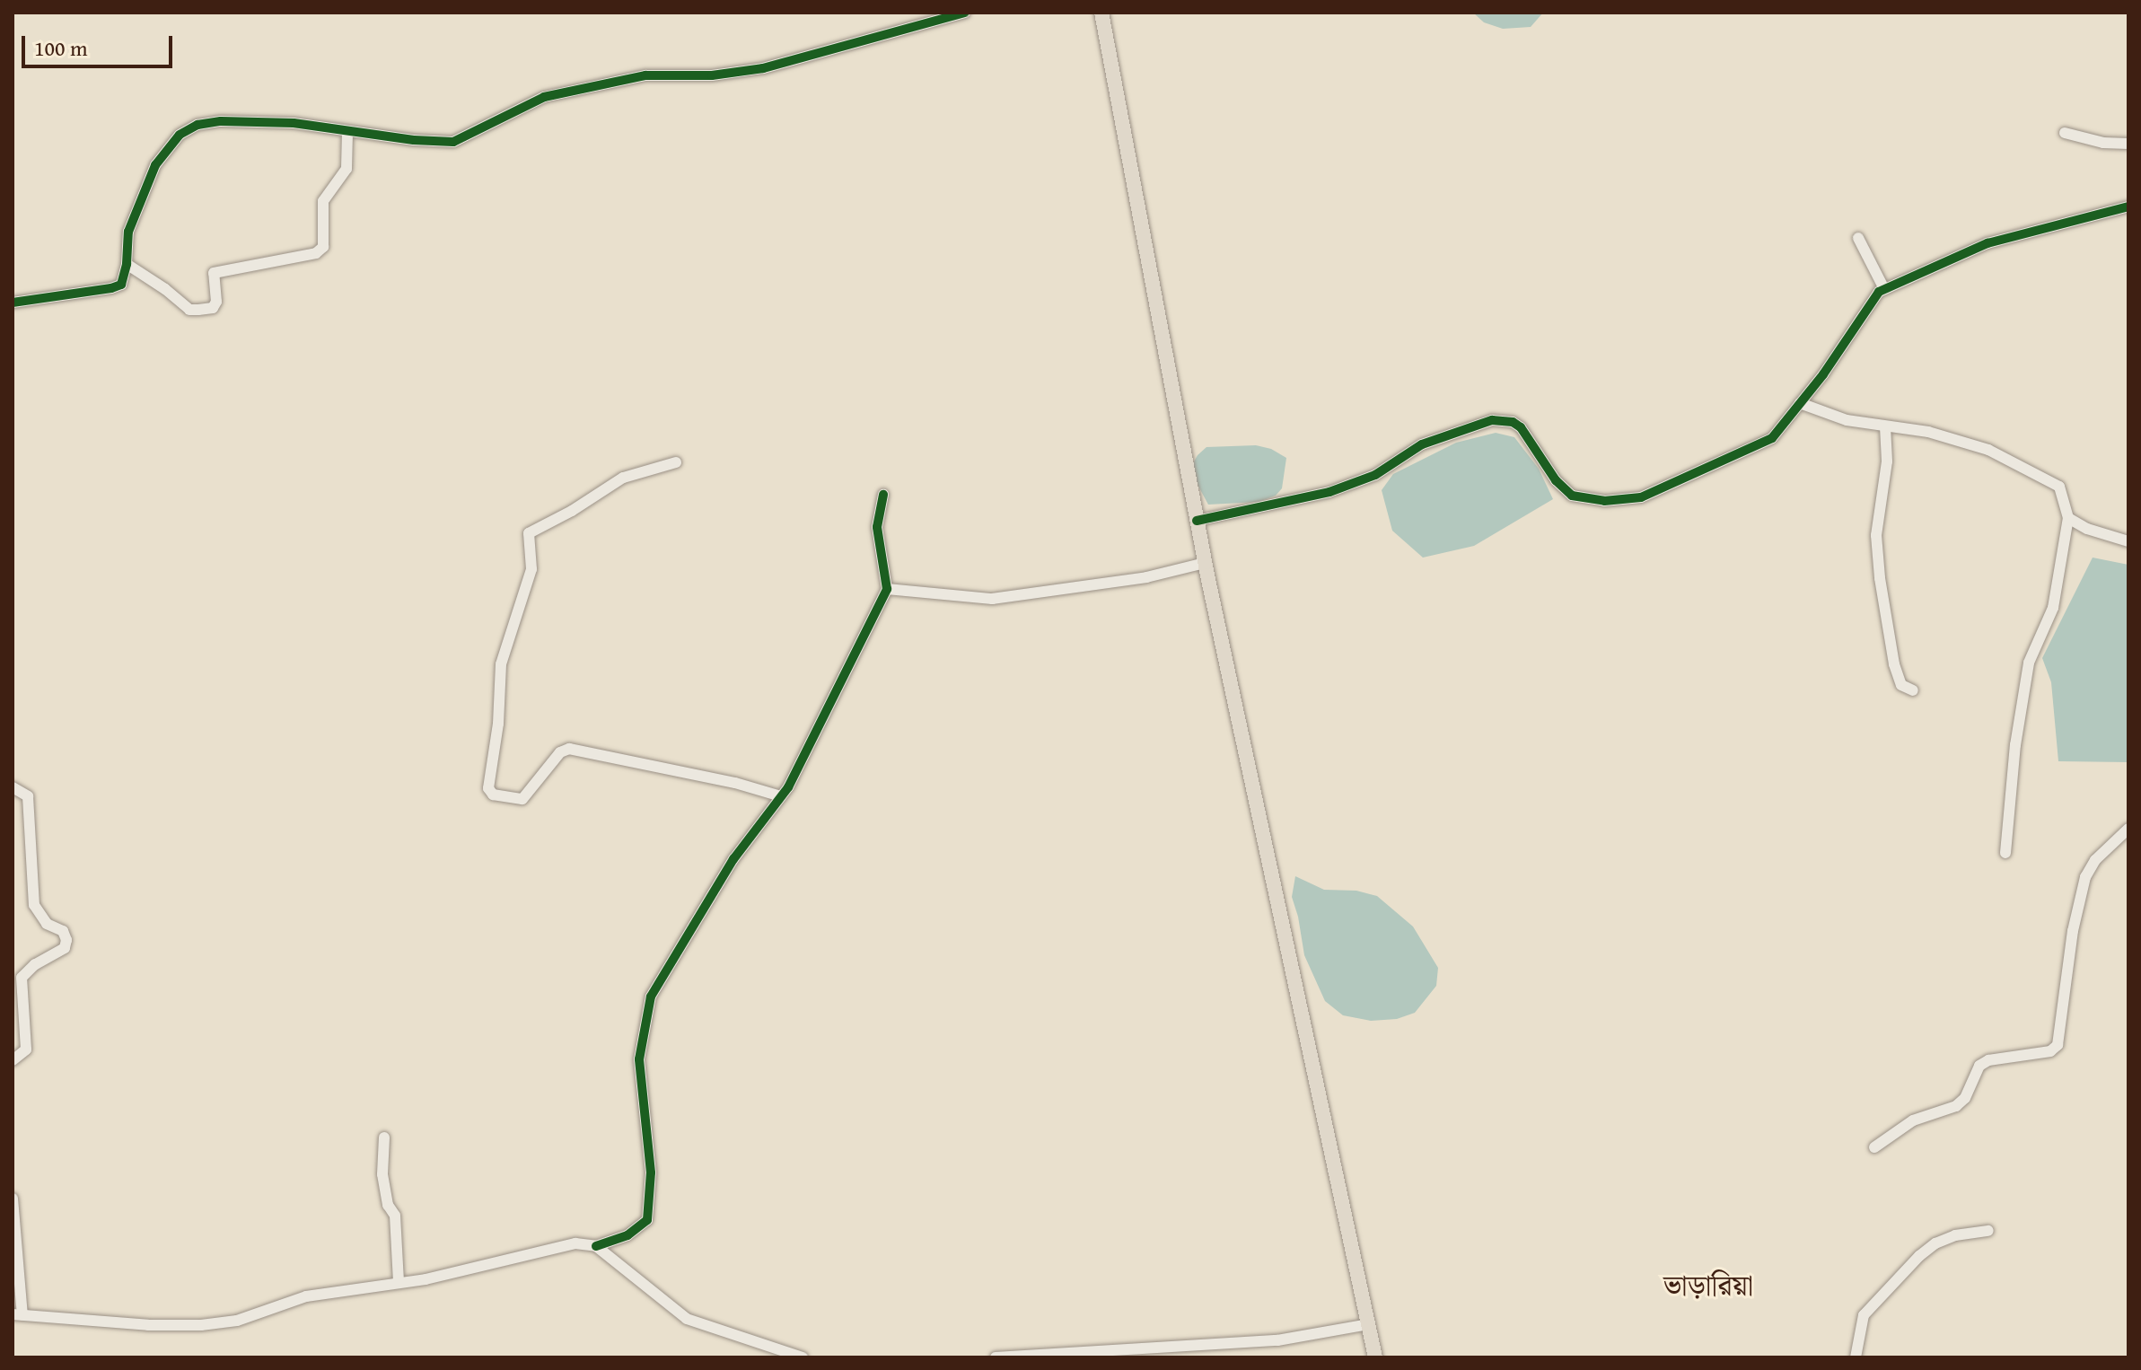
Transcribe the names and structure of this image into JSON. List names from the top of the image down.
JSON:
{
  "districts": ["ভাড়ারিয়া"],
  "scale_bar": "100 m"
}
